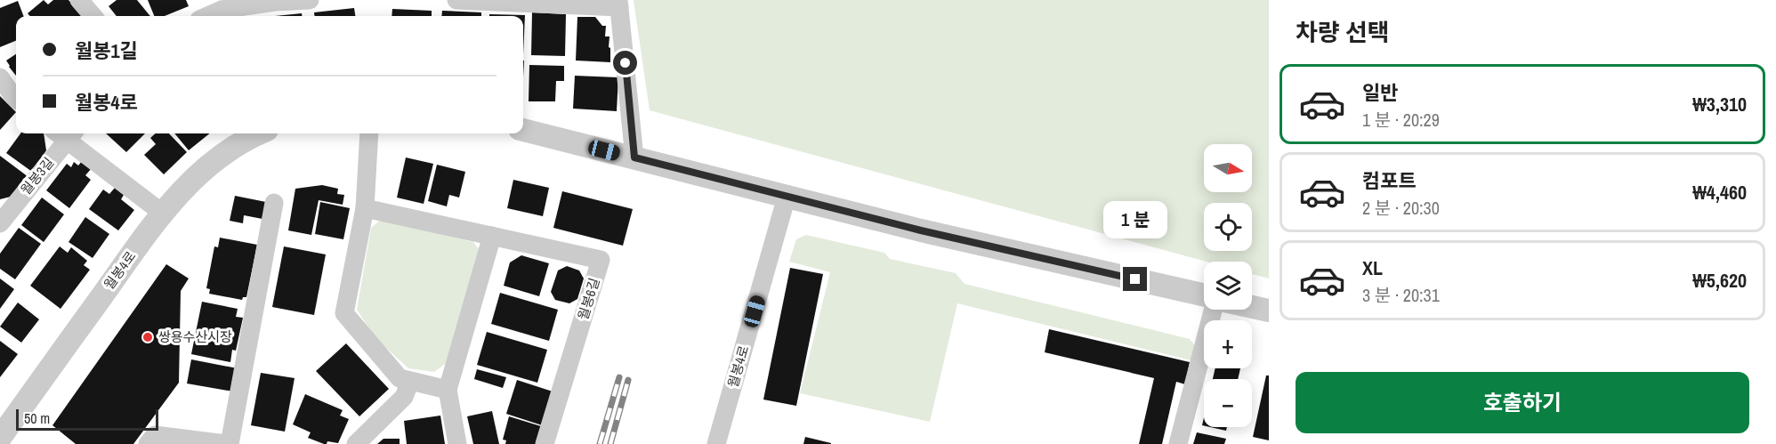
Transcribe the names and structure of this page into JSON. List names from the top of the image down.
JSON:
{
  "streets": {
    "street": ["월봉3길", "월봉4로", "월봉6길"]
  },
  "places": ["쌍용수산시장"],
  "scale_bar": "50 m",
  "north": "right",
  "page": {
    "heading": "차량 선택",
    "banner": ["월봉1길", "월봉4로"],
    "list": [
      {
        "name": "일반",
        "note": "1 분 · 20:29",
        "value": "₩3,310"
      },
      {
        "name": "컴포트",
        "note": "2 분 · 20:30",
        "value": "₩4,460"
      },
      {
        "name": "XL",
        "note": "3 분 · 20:31",
        "value": "₩5,620"
      }
    ],
    "map_buttons": ["+", "−"],
    "bubble": "1 분",
    "buttons": "호출하기",
    "scale": "50 m"
  }
}
